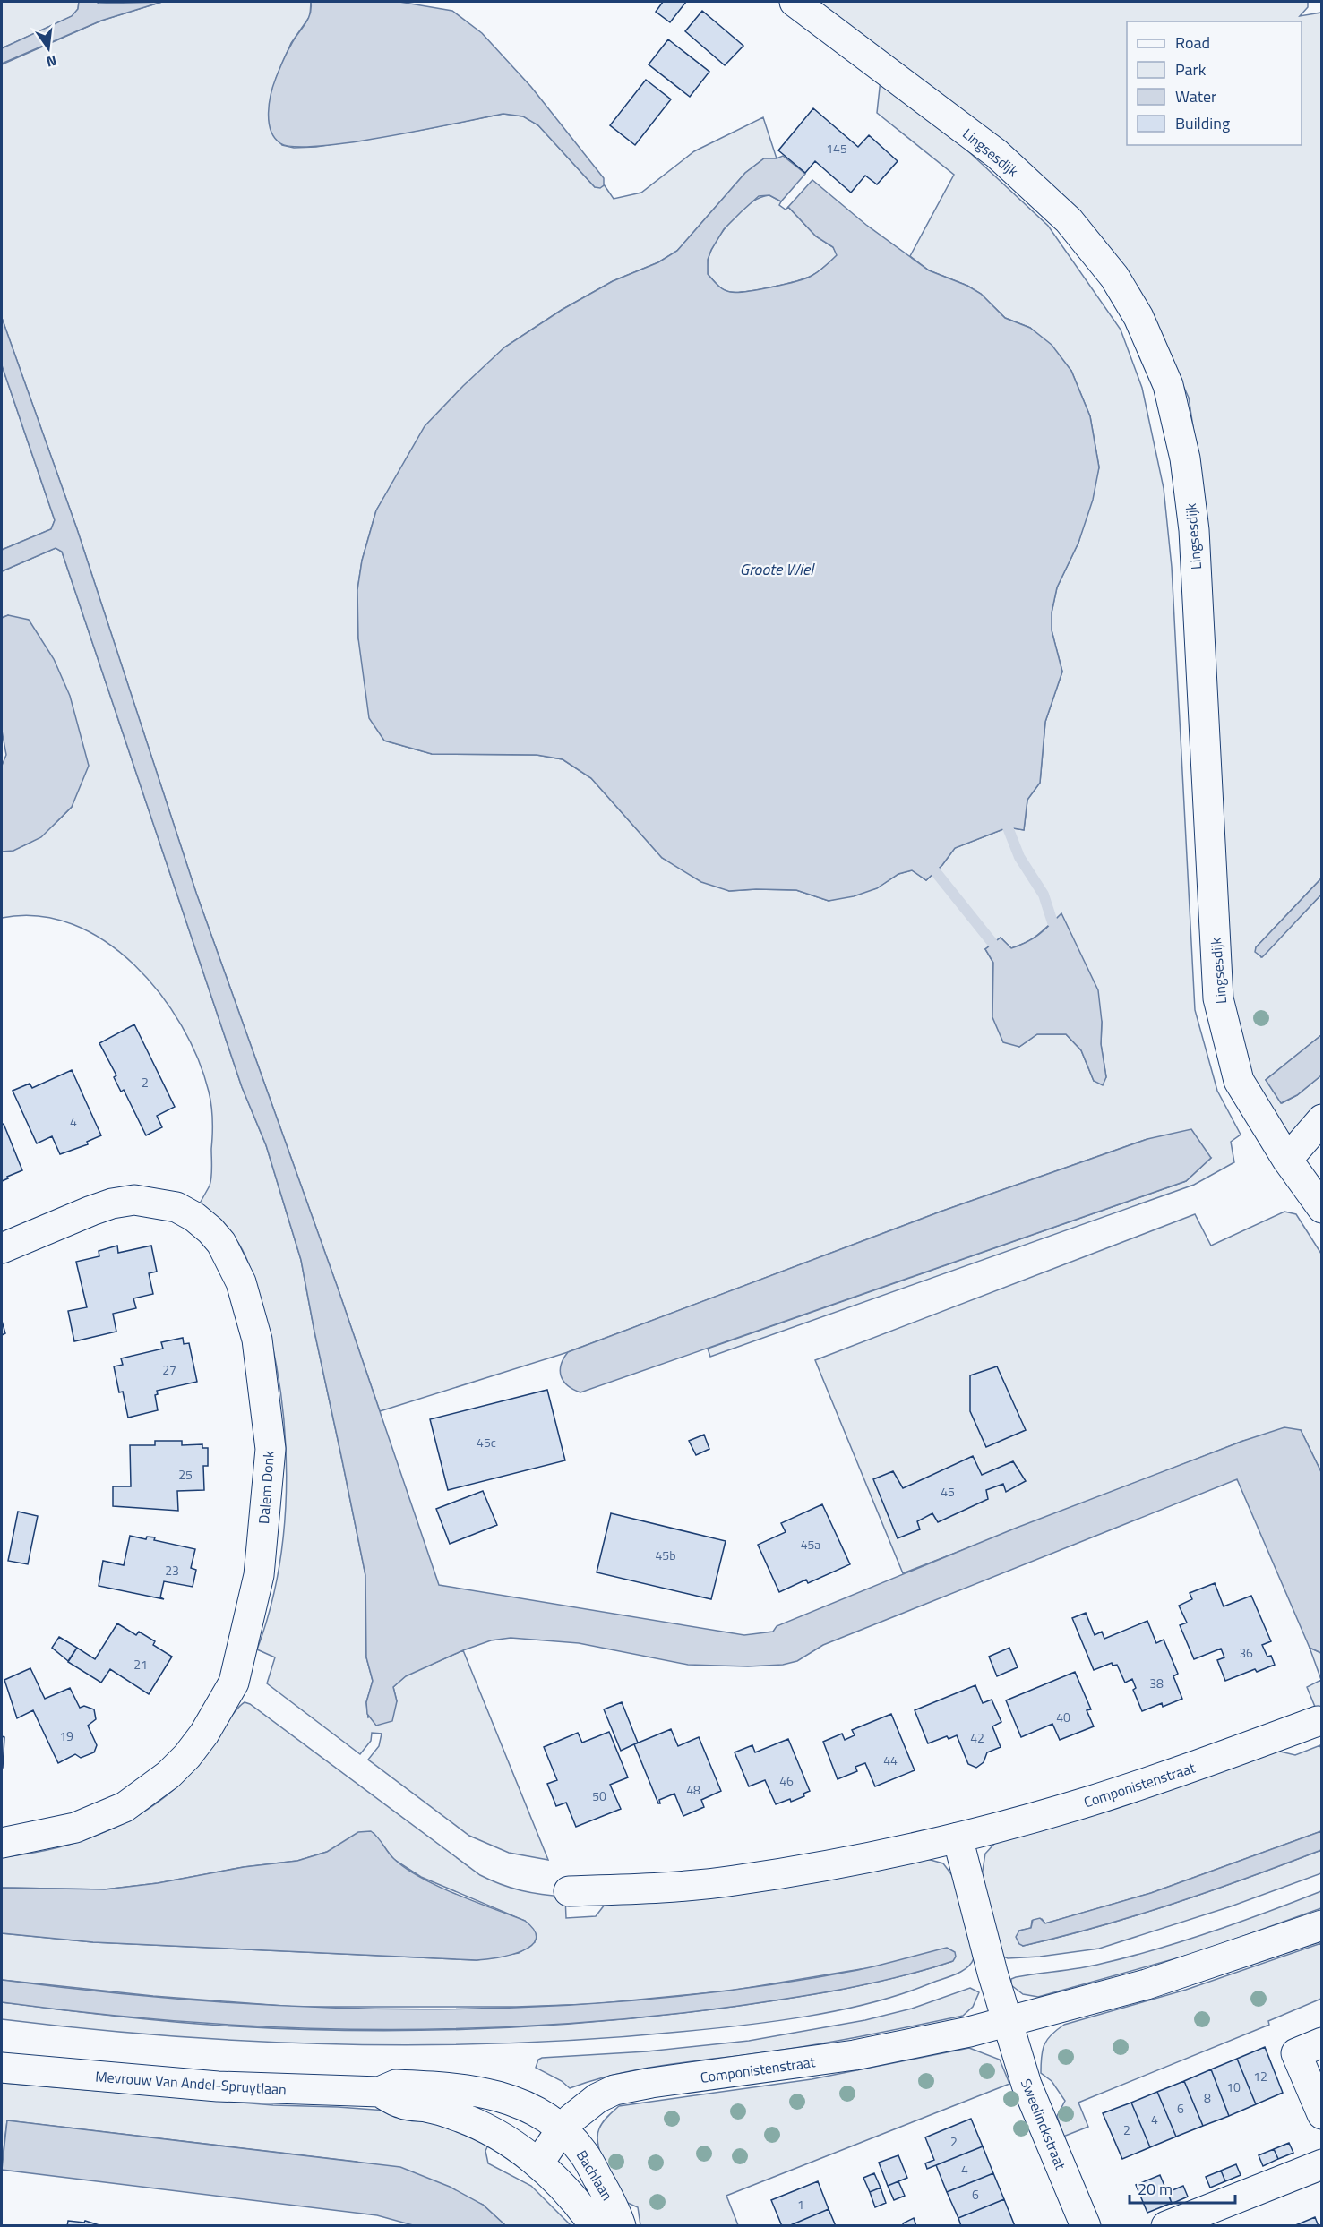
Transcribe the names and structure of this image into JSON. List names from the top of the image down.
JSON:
{
  "streets": {
    "street": [
      "Lingsesdijk",
      "Dalem Donk",
      "Componistenstraat",
      "Mevrouw Van Andel-Spruytlaan",
      "Sweelinckstraat",
      "Bachlaan"
    ]
  },
  "crossings": [
    ["Componistenstraat", "Mevrouw Van Andel-Spruytlaan"],
    ["Componistenstraat", "Sweelinckstraat"],
    ["Componistenstraat", "Bachlaan"],
    ["Mevrouw Van Andel-Spruytlaan", "Bachlaan"]
  ],
  "water": ["Groote Wiel"],
  "house_numbers": [
    "145",
    "2",
    "4",
    "27",
    "45c",
    "25",
    "45",
    "45a",
    "45b",
    "23",
    "36",
    "21",
    "38",
    "40",
    "19",
    "42",
    "44",
    "46",
    "48",
    "50",
    "12",
    "10",
    "8",
    "6",
    "4",
    "2",
    "2",
    "4",
    "6",
    "1"
  ],
  "legend": [
    "Road",
    "Park",
    "Water",
    "Building"
  ],
  "scale_bar": "20 m",
  "north": "bottom"
}
